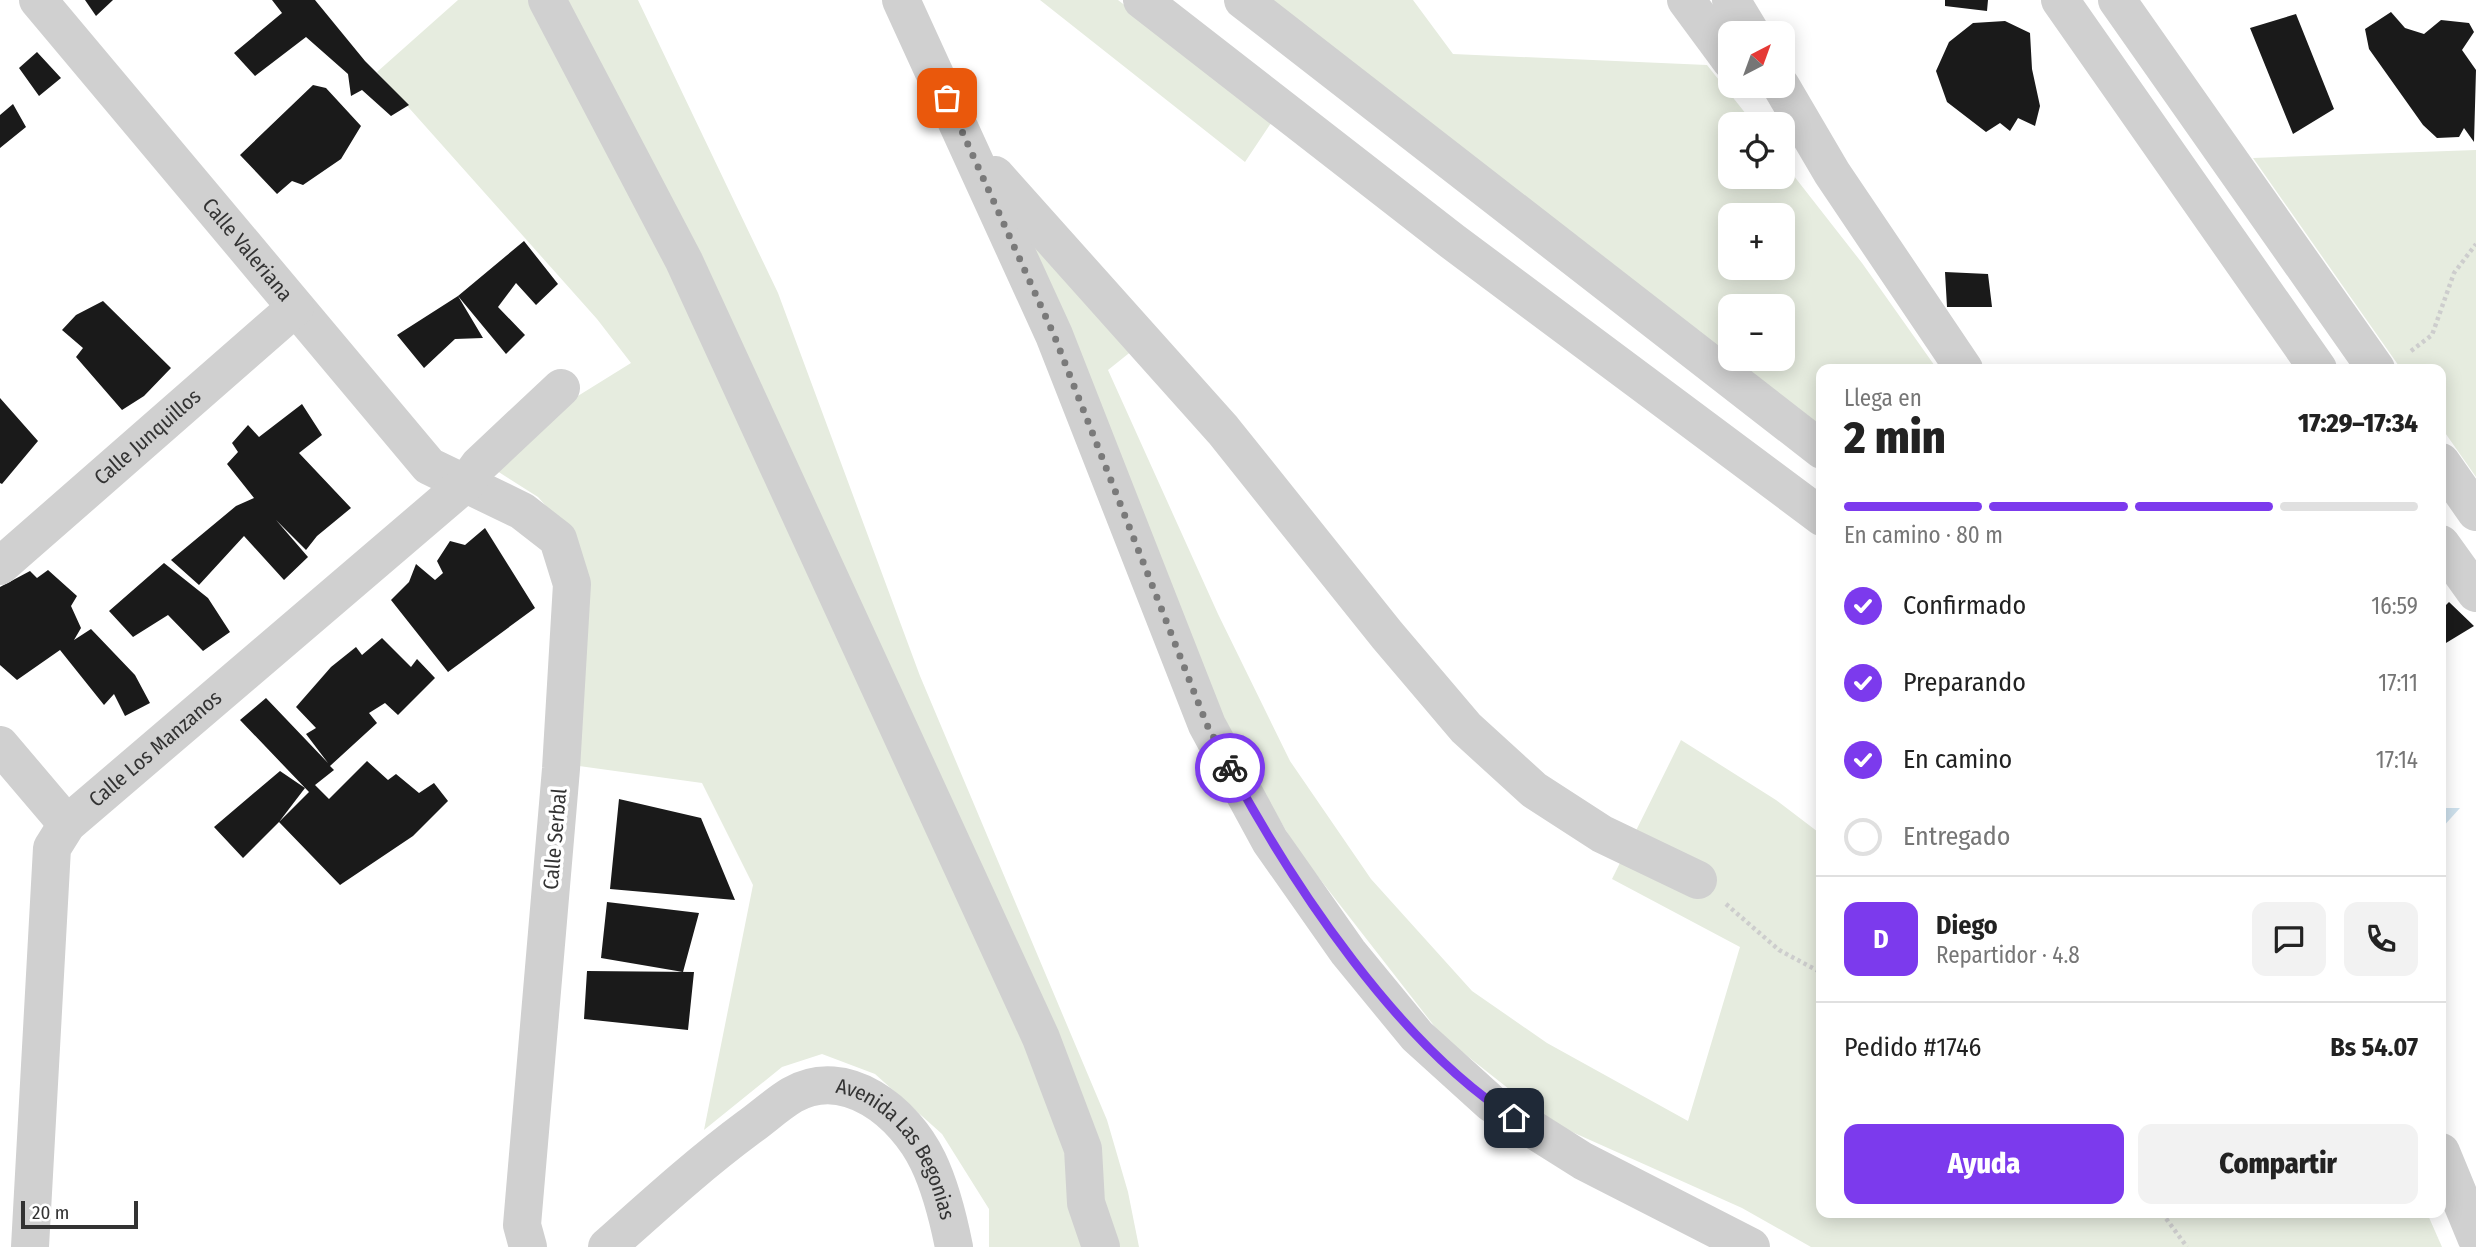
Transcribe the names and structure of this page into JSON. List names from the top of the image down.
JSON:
{
  "streets": {
    "street": [
      "Calle Valeriana",
      "Calle Junquillos",
      "Calle Los Manzanos",
      "Calle Serbal",
      "Avenida Las Begonias"
    ]
  },
  "crossings": [
    ["Calle Valeriana", "Calle Junquillos"],
    ["Calle Valeriana", "Calle Los Manzanos"],
    ["Calle Valeriana", "Calle Serbal"],
    ["Calle Los Manzanos", "Calle Serbal"]
  ],
  "scale_bar": "20 m",
  "north": "top right",
  "page": {
    "map_buttons": ["+", "−"],
    "heading": ["2 min", "Llega en", "17:29–17:34"],
    "panel": [
      "Diego",
      "Repartidor · 4.8",
      "Pedido #1746",
      "Bs 54.07"
    ],
    "bar": "En camino · 80 m",
    "list": [
      ["Confirmado", "16:59"],
      ["Preparando", "17:11"],
      ["En camino", "17:14"],
      "Entregado"
    ],
    "round": "D",
    "buttons": ["Ayuda", "Compartir"],
    "scale": "20 m"
  }
}
